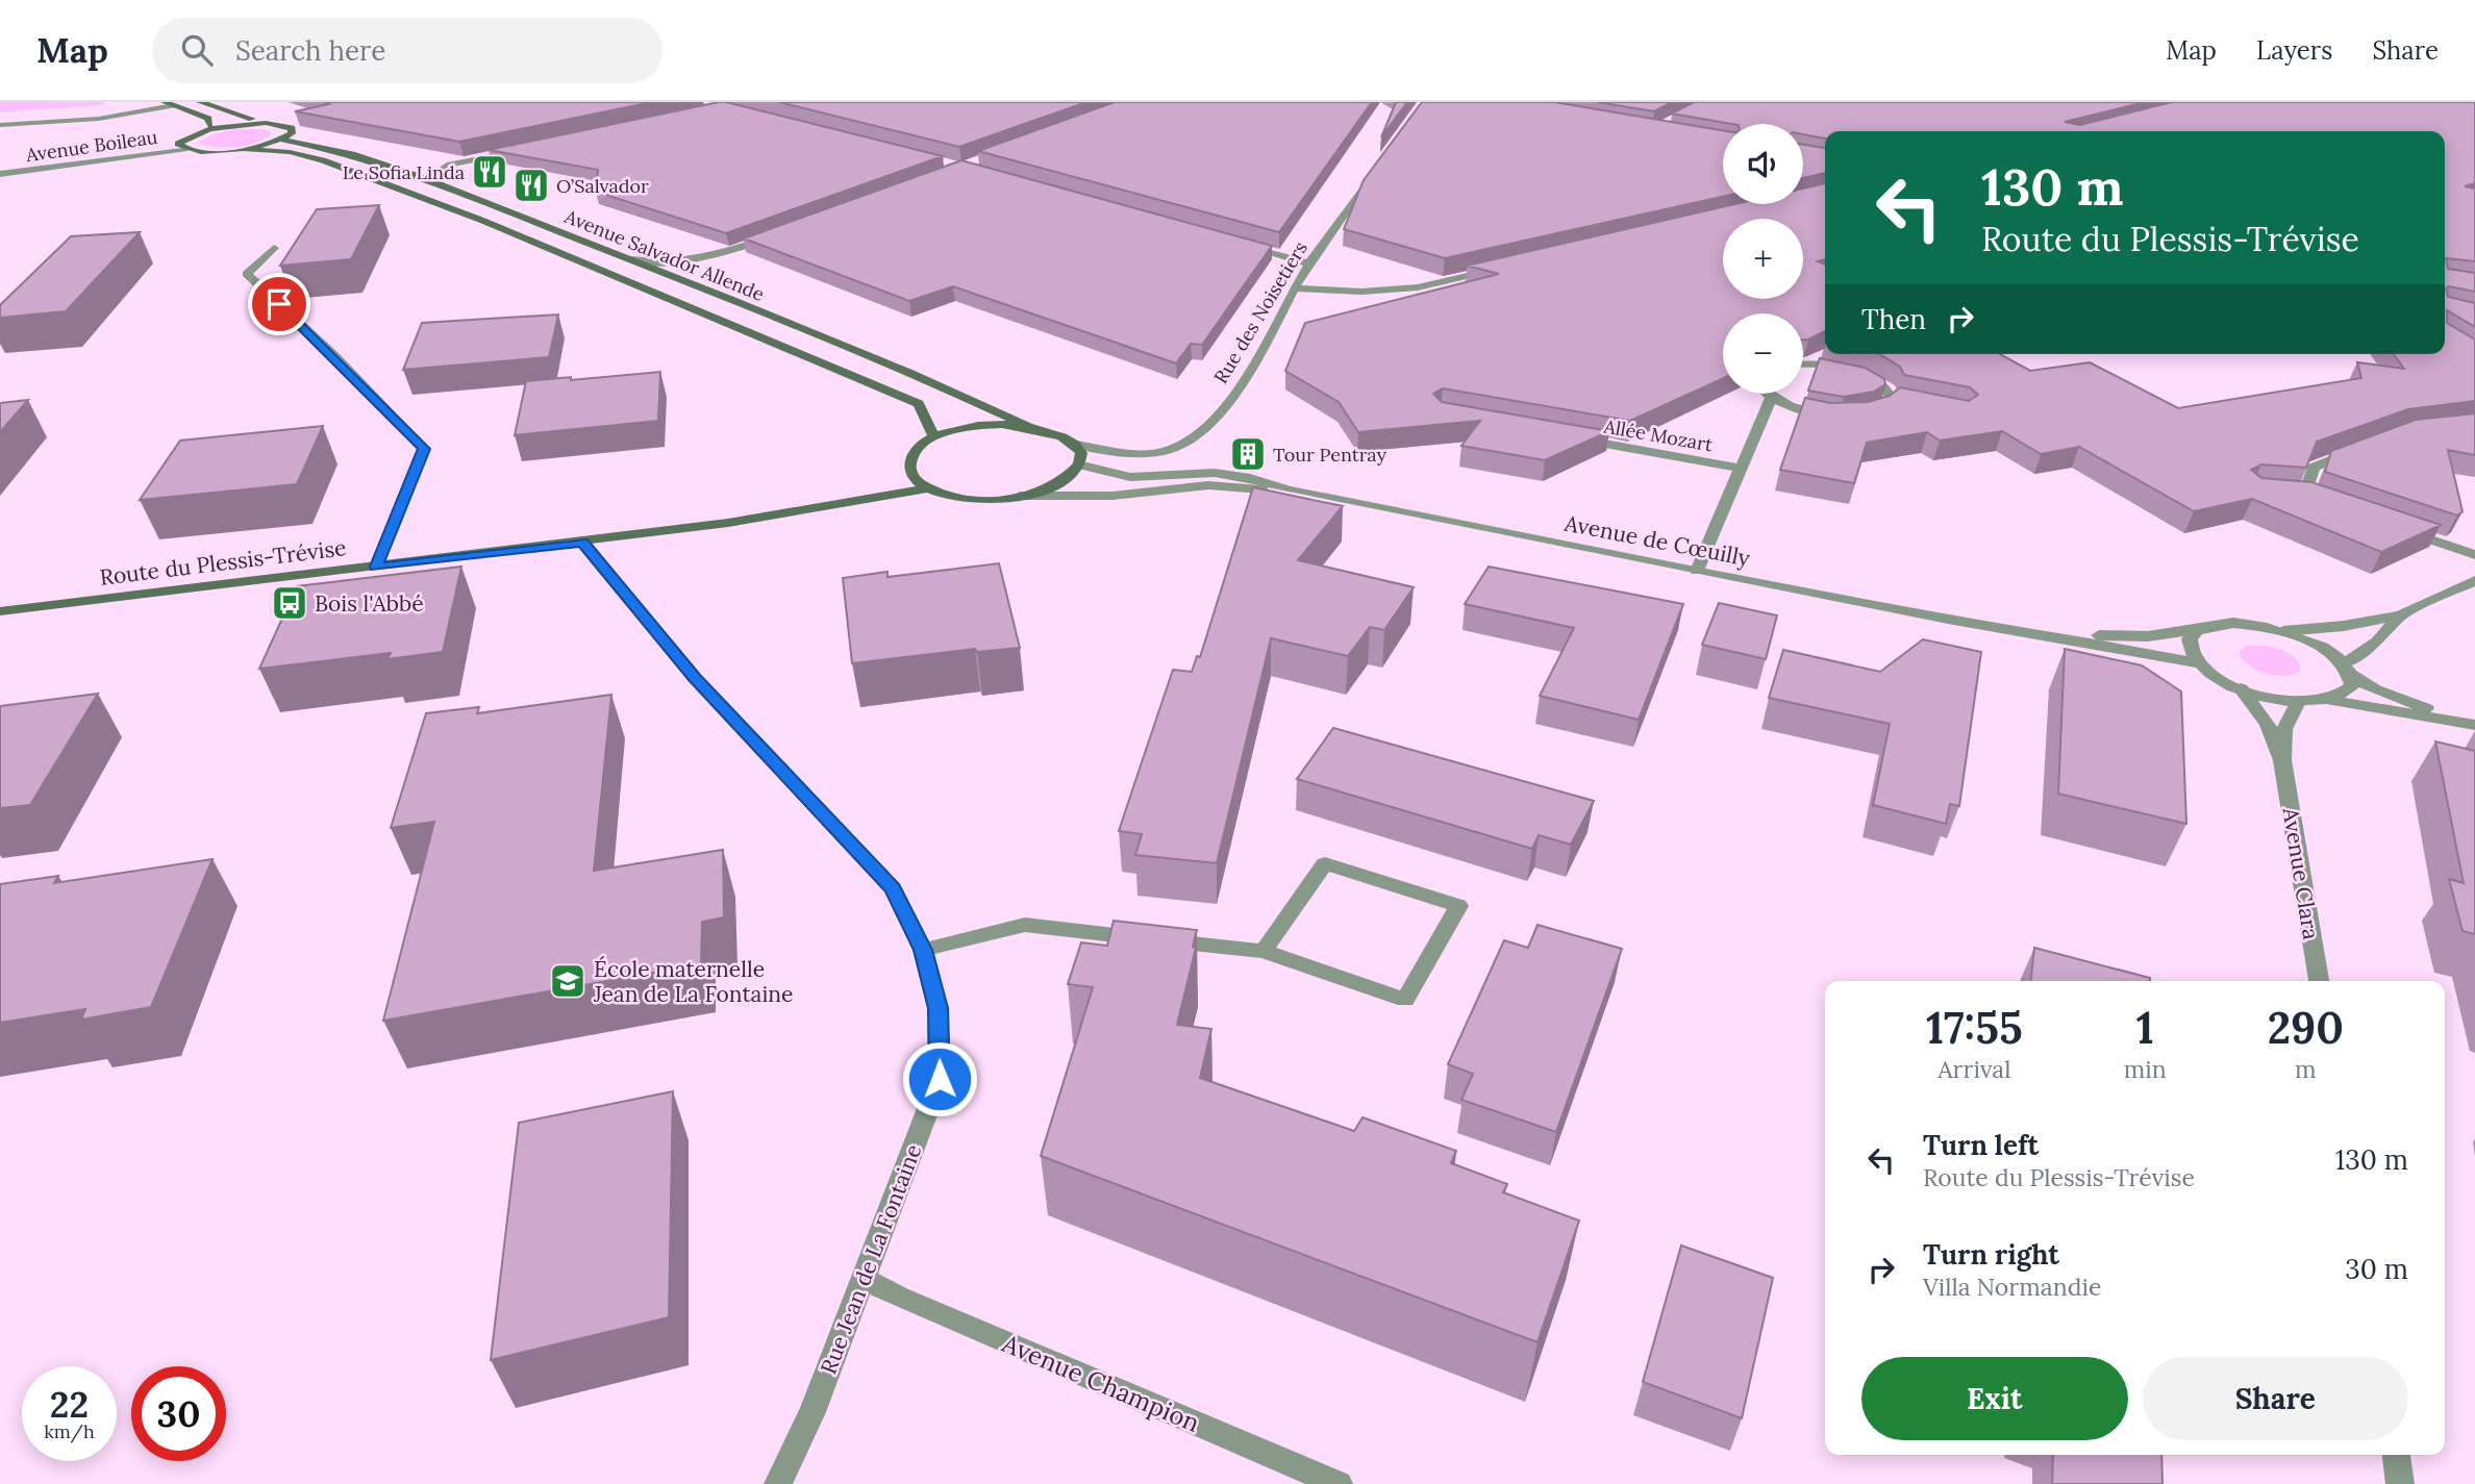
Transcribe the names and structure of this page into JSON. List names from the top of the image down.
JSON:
{
  "streets": {
    "main road": ["Avenue Salvador Allende", "Route du Plessis-Trévise"],
    "street": [
      "Avenue Boileau",
      "Rue des Noisetiers",
      "Allée Mozart",
      "Avenue de Cœuilly",
      "Avenue Clara",
      "Rue Jean de La Fontaine",
      "Avenue Champion"
    ]
  },
  "crossings": [
    ["Allée Mozart", "Avenue de Cœuilly"],
    ["Avenue de Cœuilly", "Avenue Clara"],
    ["Route du Plessis-Trévise", "Rue Jean de La Fontaine"],
    ["Rue Jean de La Fontaine", "Avenue Champion"]
  ],
  "places": {
    "restaurant": ["Le Sofia Linda", "O’Salvador"],
    "building": ["Tour Pentray"],
    "bus stop": ["Bois l'Abbé"],
    "school or university": ["École maternelle Jean de La Fontaine"]
  },
  "page": {
    "header": "Map",
    "search": "Search here",
    "nav": ["Map", "Layers", "Share"],
    "map_buttons": ["+", "−"],
    "turn": ["130 m", "Route du Plessis-Trévise"],
    "then": "Then",
    "eta": [
      "17:55",
      "Arrival",
      "1",
      "min",
      "290",
      "m"
    ],
    "list": [
      {
        "name": "Turn left",
        "note": "Route du Plessis-Trévise",
        "value": "130 m"
      },
      {
        "name": "Turn right",
        "note": "Villa Normandie",
        "value": "30 m"
      }
    ],
    "buttons": ["Exit", "Share"],
    "speed": "22 km/h",
    "limit": "30"
  }
}
